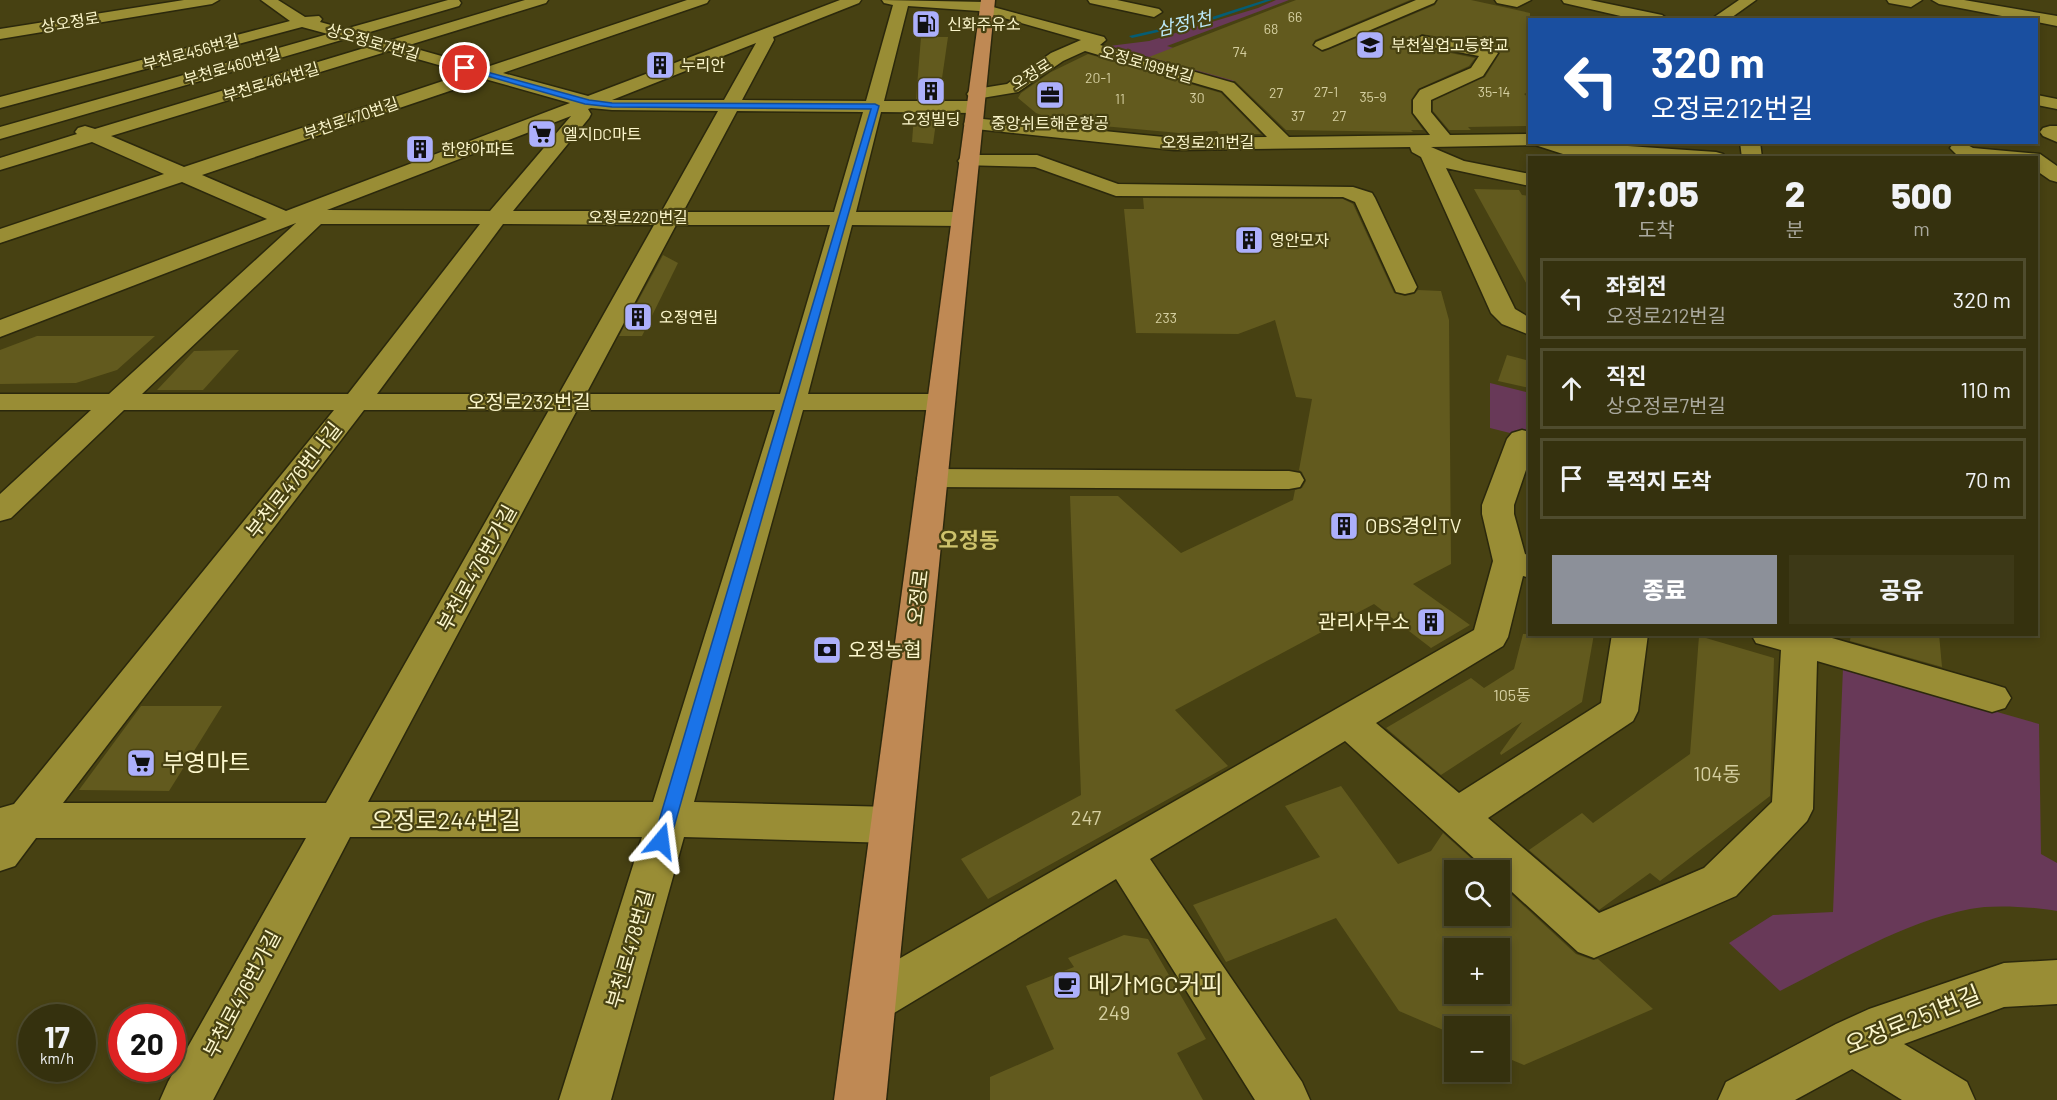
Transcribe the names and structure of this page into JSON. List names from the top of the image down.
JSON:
{
  "streets": {
    "main road": ["오정로"],
    "street": [
      "상오정로",
      "상오정로7번길",
      "부천로456번길",
      "오정로199번길",
      "부천로460번길",
      "부천로464번길",
      "부천로470번길",
      "오정로211번길",
      "오정로220번길",
      "오정로232번길",
      "부천로476번나길",
      "부천로476번가길",
      "오정로244번길",
      "부천로478번길",
      "오정로251번길"
    ]
  },
  "crossings": [
    ["상오정로7번길", "부천로456번길"],
    ["상오정로7번길", "부천로460번길"],
    ["상오정로7번길", "오정로"],
    ["상오정로7번길", "부천로464번길"],
    ["상오정로7번길", "부천로470번길"],
    ["상오정로7번길", "오정로211번길"],
    ["상오정로7번길", "부천로476번나길"],
    ["상오정로7번길", "부천로476번가길"],
    ["상오정로7번길", "부천로478번길"],
    ["오정로199번길", "오정로"],
    ["오정로199번길", "오정로211번길"],
    ["오정로", "오정로211번길"],
    ["오정로", "오정로220번길"],
    ["오정로", "오정로232번길"],
    ["오정로", "오정로244번길"],
    ["오정로220번길", "부천로476번나길"],
    ["오정로220번길", "부천로476번가길"],
    ["오정로220번길", "부천로478번길"],
    ["오정로232번길", "부천로476번나길"],
    ["오정로232번길", "부천로476번가길"],
    ["오정로232번길", "부천로478번길"],
    ["부천로476번나길", "오정로244번길"],
    ["부천로476번가길", "오정로244번길"],
    ["오정로244번길", "부천로478번길"]
  ],
  "districts": ["오정동"],
  "water": ["삼정1천"],
  "places": {
    "fuel station": ["신화주유소"],
    "school or university": ["부천실업고등학교"],
    "building": [
      "누리안",
      "오정빌딩",
      "한양아파트",
      "영안모자",
      "오정연립",
      "OBS경인TV",
      "관리사무소"
    ],
    "office": ["중앙쉬트해운항공"],
    "supermarket": ["엘지DC마트", "부영마트"],
    "bank": ["오정농협"],
    "cafe": ["메가MGC커피"]
  },
  "house_numbers": [
    "66",
    "68",
    "74",
    "20-1",
    "27-1",
    "35-14",
    "27",
    "35-9",
    "30",
    "11",
    "37",
    "27",
    "233",
    "105동",
    "104동",
    "247",
    "249"
  ],
  "page": {
    "turn": ["320 m", "오정로212번길"],
    "eta": [
      "17:05",
      "도착",
      "2",
      "분",
      "500",
      "m"
    ],
    "list": [
      {
        "name": "좌회전",
        "note": "오정로212번길",
        "value": "320 m"
      },
      {
        "name": "직진",
        "note": "상오정로7번길",
        "value": "110 m"
      },
      {
        "name": "목적지 도착",
        "value": "70 m"
      }
    ],
    "buttons": ["종료", "공유"],
    "map_buttons": ["+", "−"],
    "speed": "17 km/h",
    "limit": "20"
  }
}
